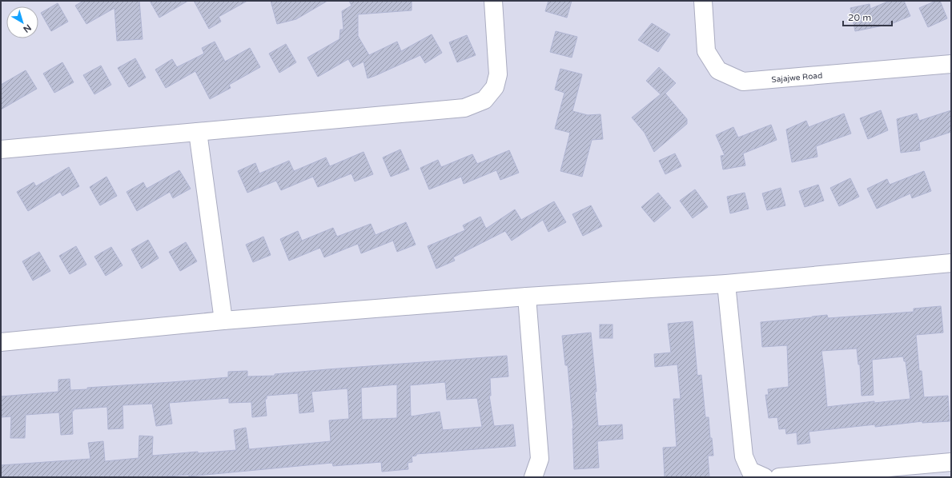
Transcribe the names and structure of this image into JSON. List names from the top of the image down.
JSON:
{
  "streets": {
    "street": ["Sajajwe Road"]
  },
  "scale_bar": "20 m",
  "north": "bottom right"
}
